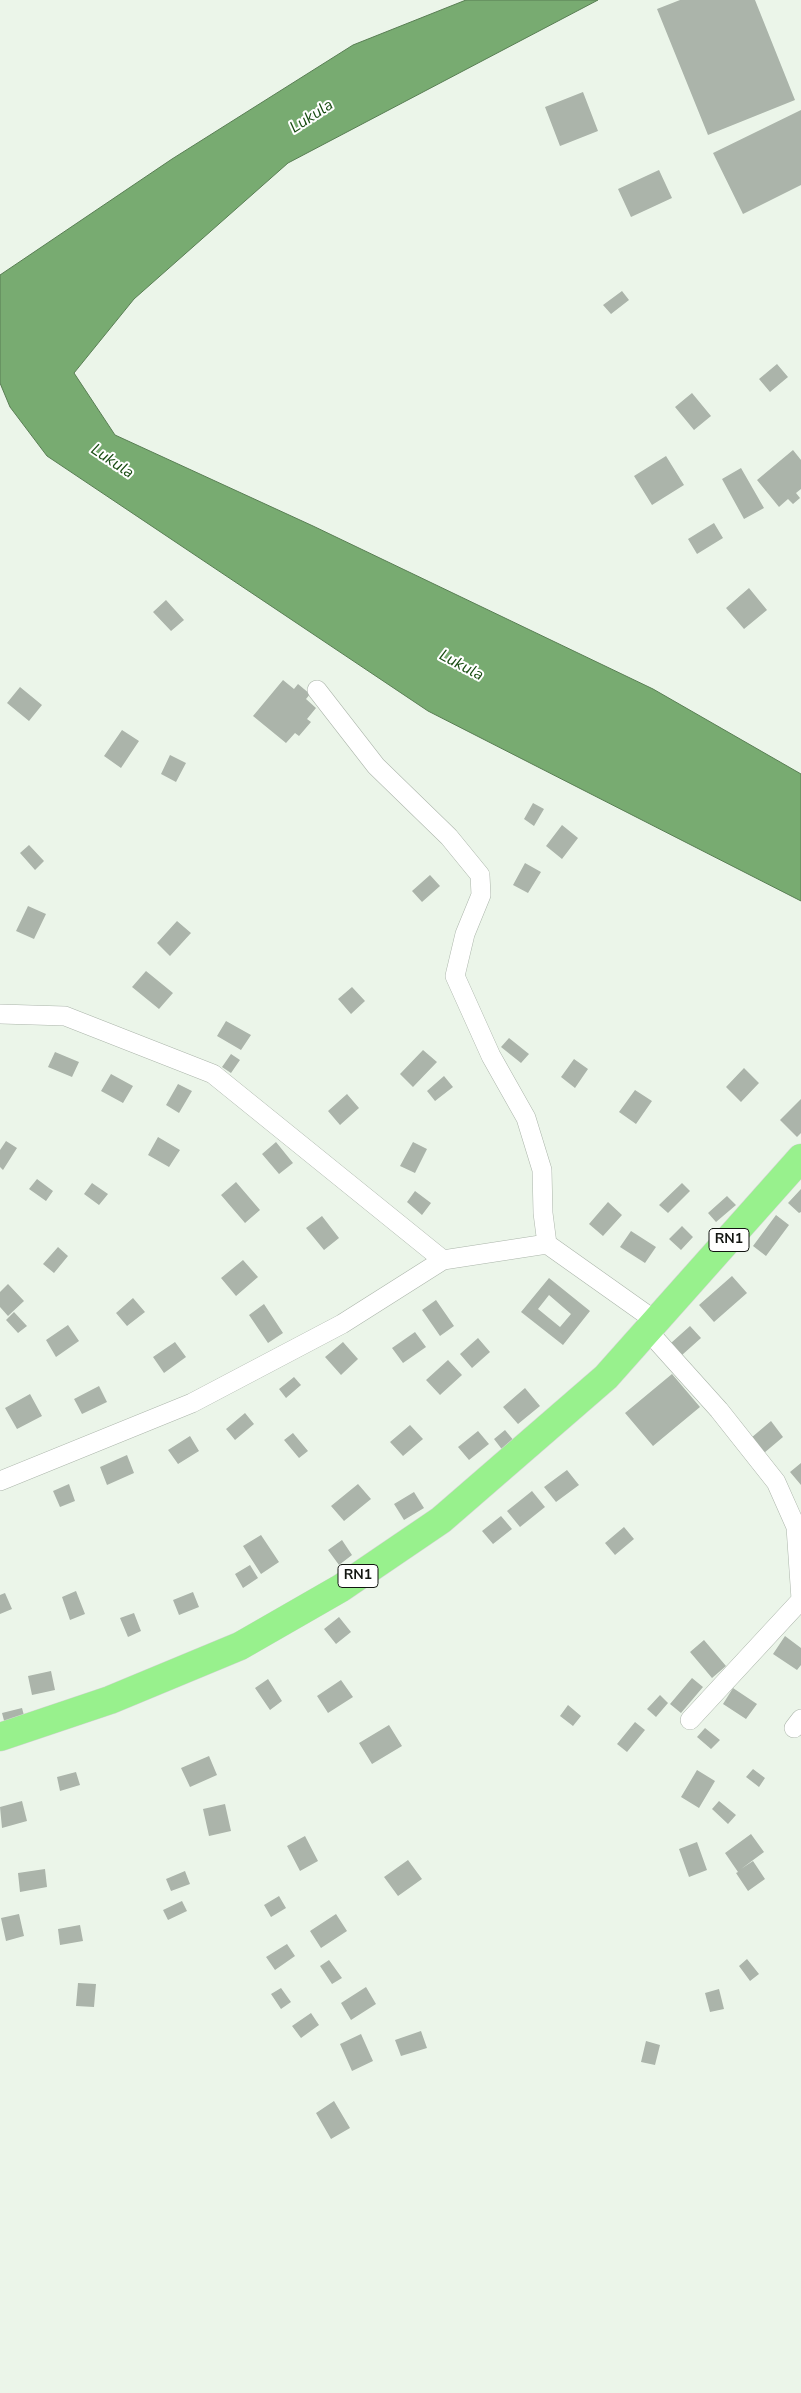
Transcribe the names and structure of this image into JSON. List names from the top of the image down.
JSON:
{
  "streets": {
    "highway": ["RN1"]
  },
  "water": ["Lukula"]
}
